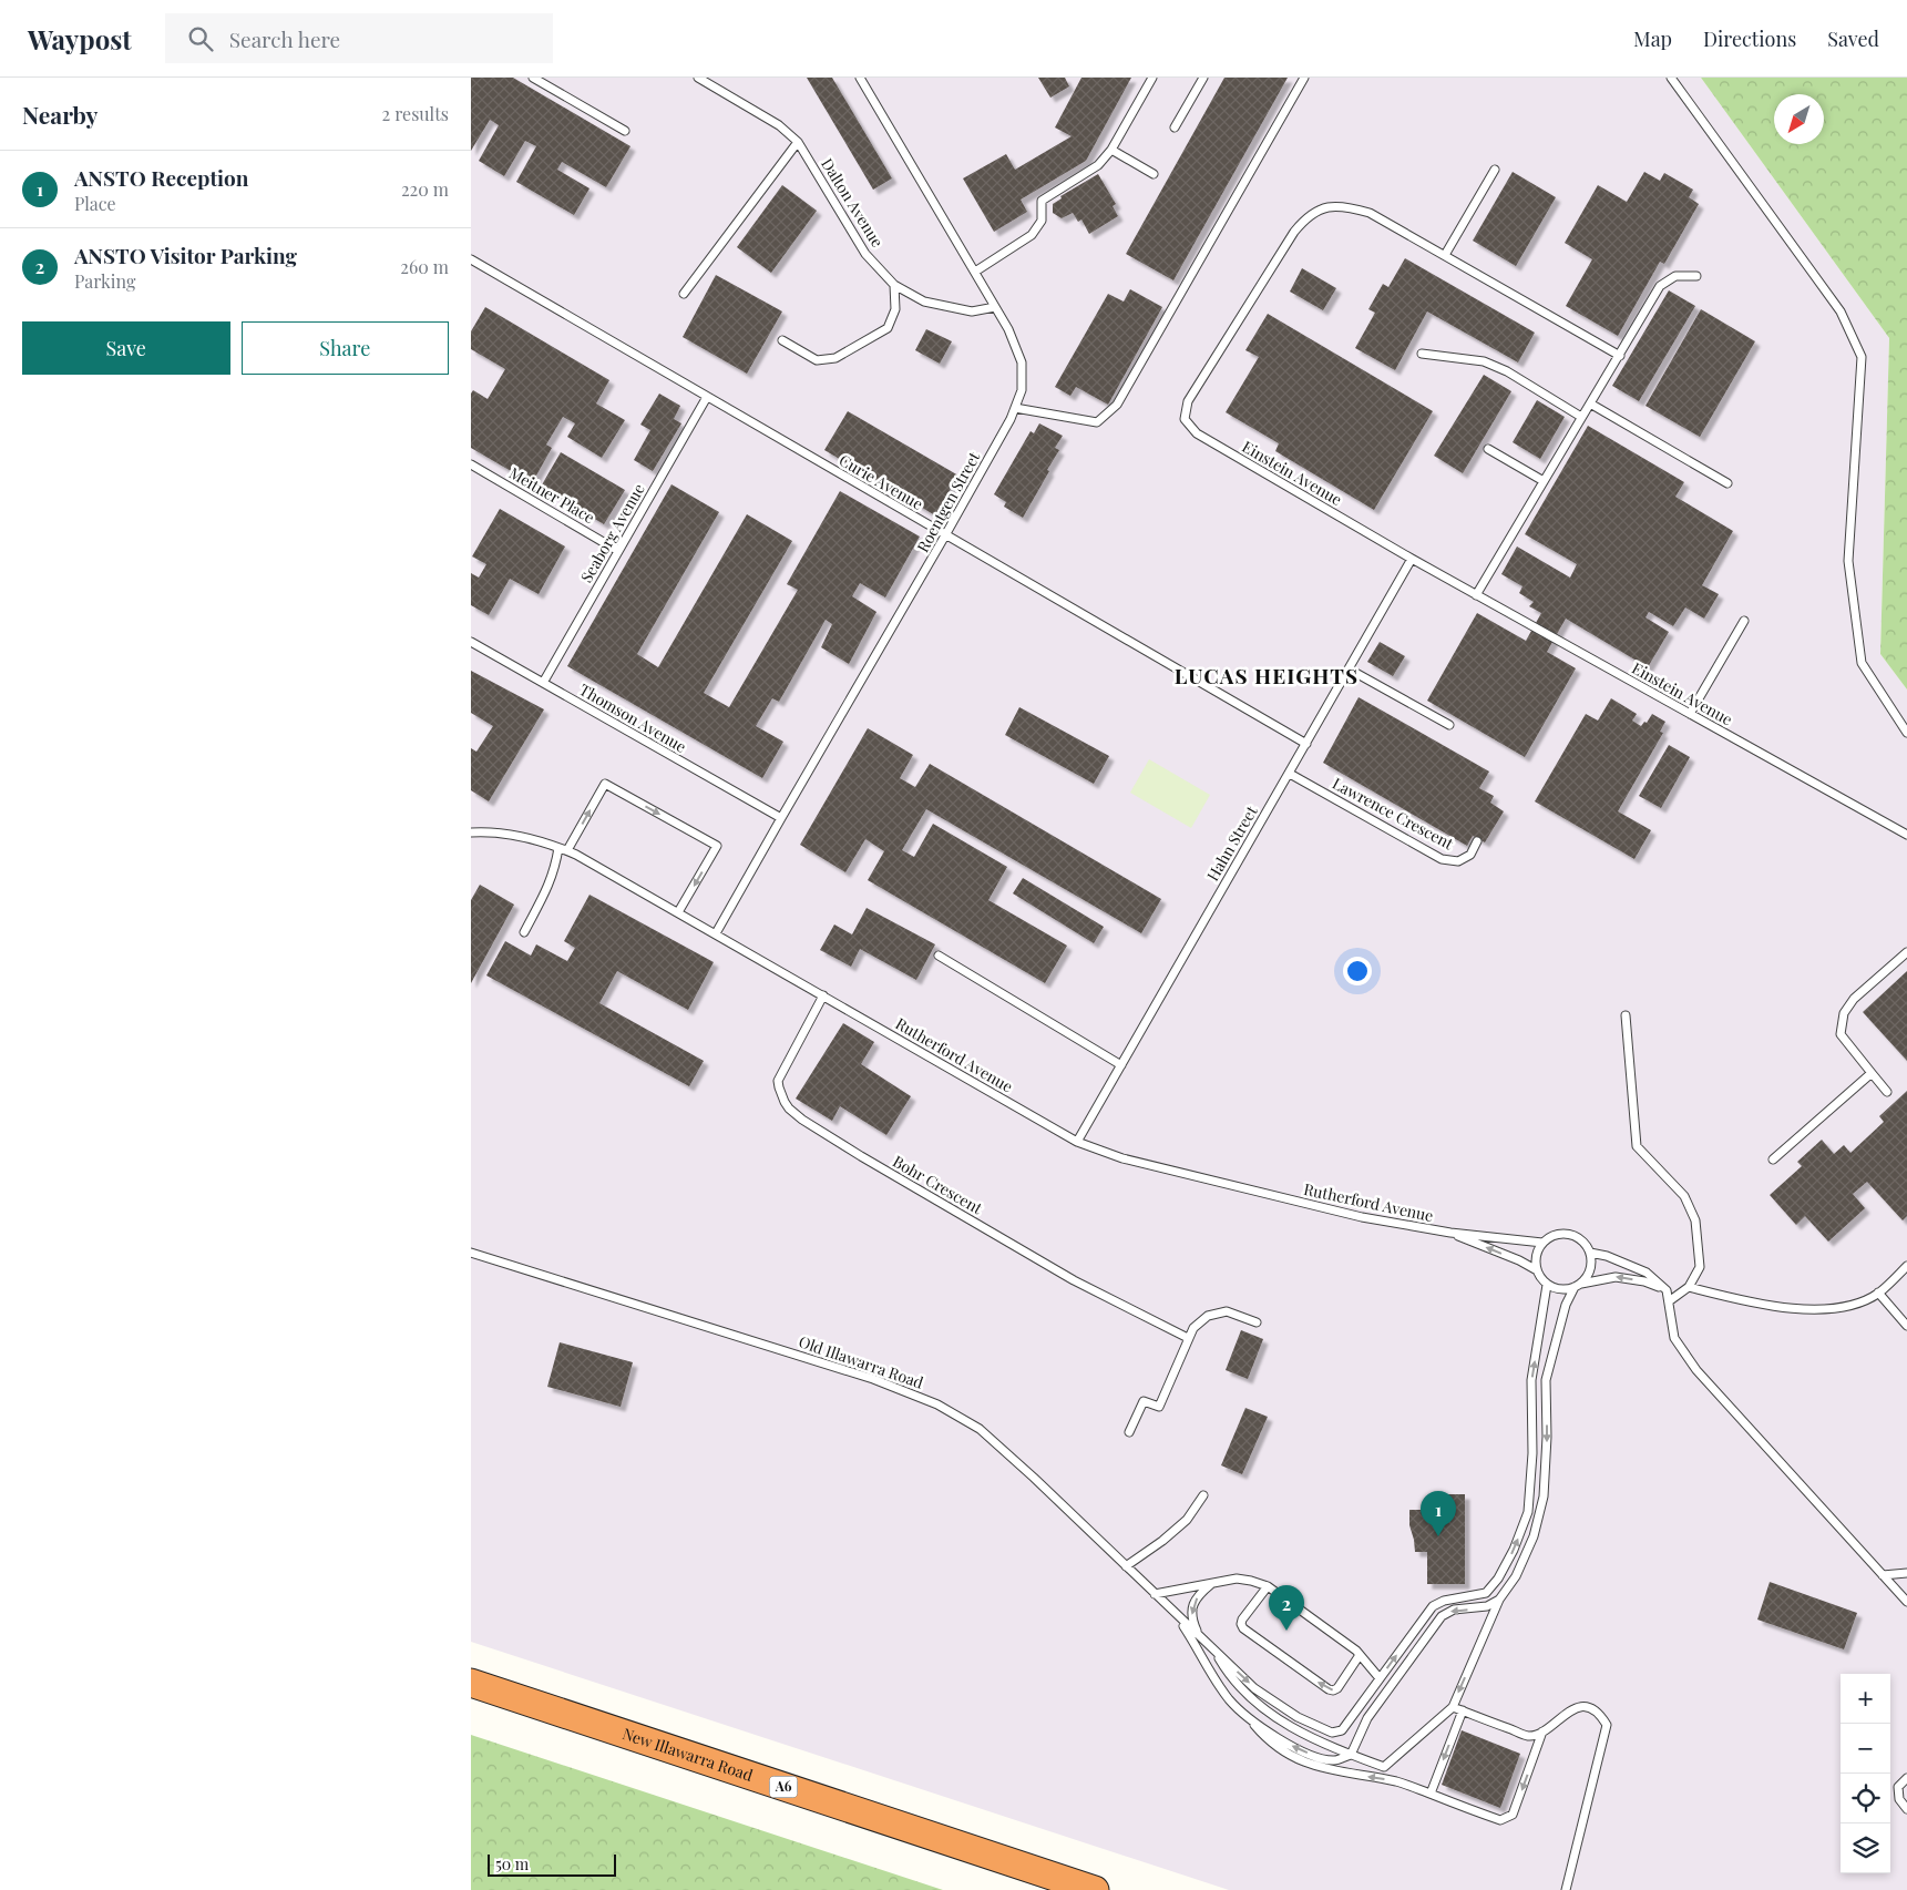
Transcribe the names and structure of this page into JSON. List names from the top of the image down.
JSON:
{
  "streets": {
    "highway": ["New Illawarra Road", "A6"],
    "lane": [
      "Dalton Avenue",
      "Einstein Avenue",
      "Curie Avenue",
      "Meitner Place",
      "Roentgen Street",
      "Seaborg Avenue",
      "Thomson Avenue",
      "Lawrence Crescent",
      "Hahn Street",
      "Rutherford Avenue",
      "Bohr Crescent",
      "Old Illawarra Road"
    ]
  },
  "crossings": [
    ["Dalton Avenue", "Roentgen Street"],
    ["Einstein Avenue", "Hahn Street"],
    ["Curie Avenue", "Roentgen Street"],
    ["Curie Avenue", "Seaborg Avenue"],
    ["Curie Avenue", "Hahn Street"],
    ["Meitner Place", "Seaborg Avenue"],
    ["Roentgen Street", "Thomson Avenue"],
    ["Roentgen Street", "Rutherford Avenue"],
    ["Seaborg Avenue", "Thomson Avenue"],
    ["Lawrence Crescent", "Hahn Street"],
    ["Hahn Street", "Rutherford Avenue"],
    ["Rutherford Avenue", "Bohr Crescent"]
  ],
  "districts": ["LUCAS HEIGHTS"],
  "scale_bar": "50 m",
  "north": "bottom left",
  "page": {
    "header": "Waypost",
    "search": "Search here",
    "nav": ["Map", "Directions", "Saved"],
    "heading": ["Nearby", "2 results"],
    "list": [
      {
        "mark": "1",
        "name": "ANSTO Reception",
        "note": "Place",
        "value": "220 m"
      },
      {
        "mark": "2",
        "name": "ANSTO Visitor Parking",
        "note": "Parking",
        "value": "260 m"
      }
    ],
    "buttons": ["Save", "Share"],
    "pins": ["1", "2"],
    "map_buttons": ["+", "−"],
    "scale": "50 m"
  }
}
